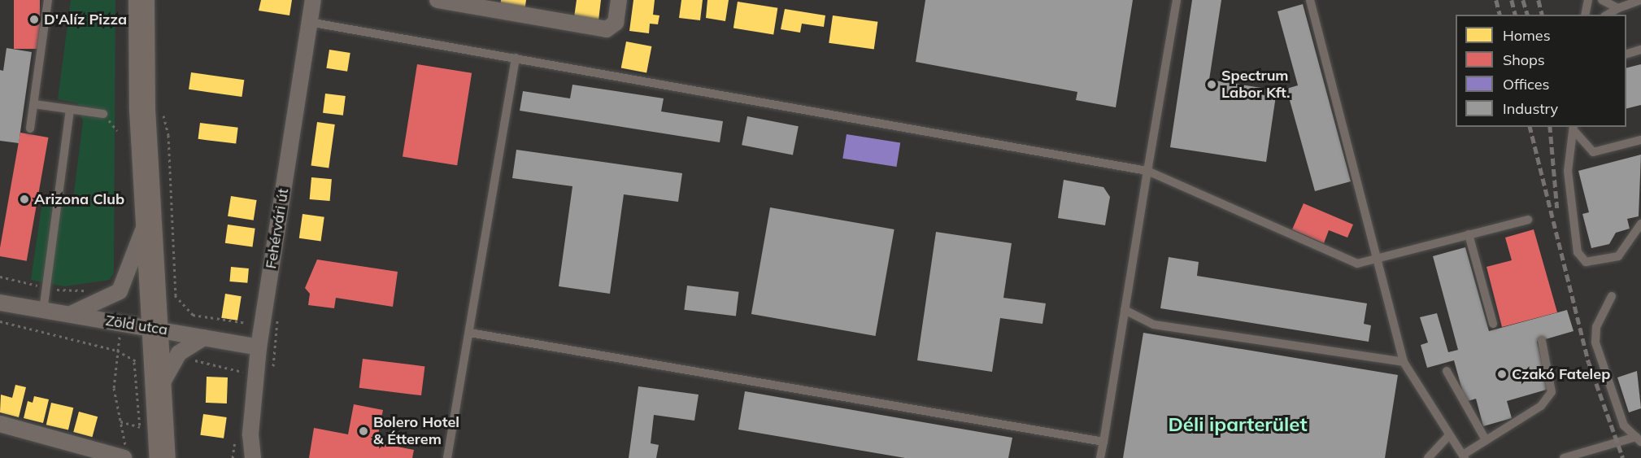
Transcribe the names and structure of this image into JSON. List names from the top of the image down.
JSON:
{
  "streets": {
    "street": ["Fehérvári út", "Zöld utca"]
  },
  "crossings": [
    ["Fehérvári út", "Zöld utca"]
  ],
  "districts": ["Déli iparterület"],
  "places": [
    "D'Alíz Pizza",
    "Spectrum Labor Kft.",
    "Arizona Club",
    "Czakó Fatelep",
    "Bolero Hotel & Étterem"
  ],
  "legend": [
    "Homes",
    "Shops",
    "Offices",
    "Industry"
  ]
}
